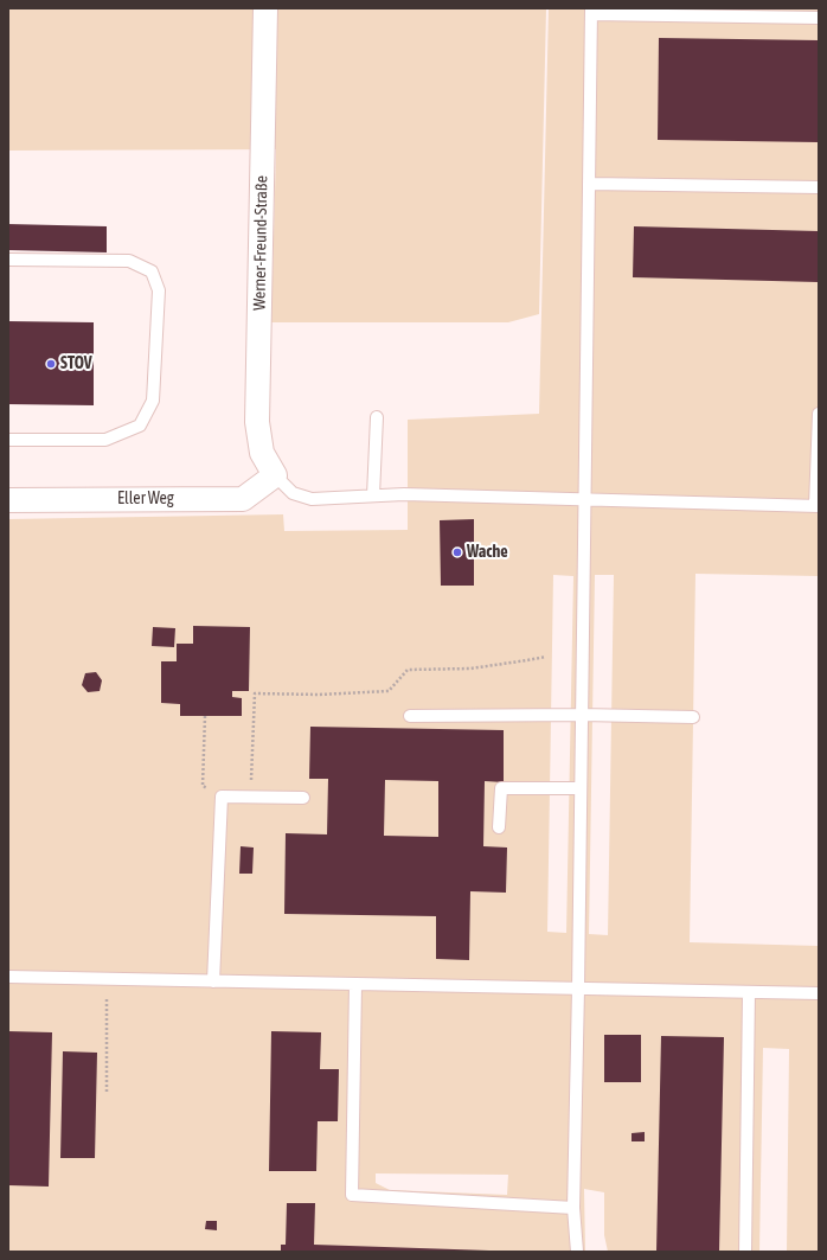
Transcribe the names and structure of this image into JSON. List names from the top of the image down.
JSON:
{
  "streets": {
    "street": ["Werner-Freund-Straße", "Eller Weg"]
  },
  "crossings": [
    ["Werner-Freund-Straße", "Eller Weg"]
  ],
  "places": ["STOV", "Wache"]
}
